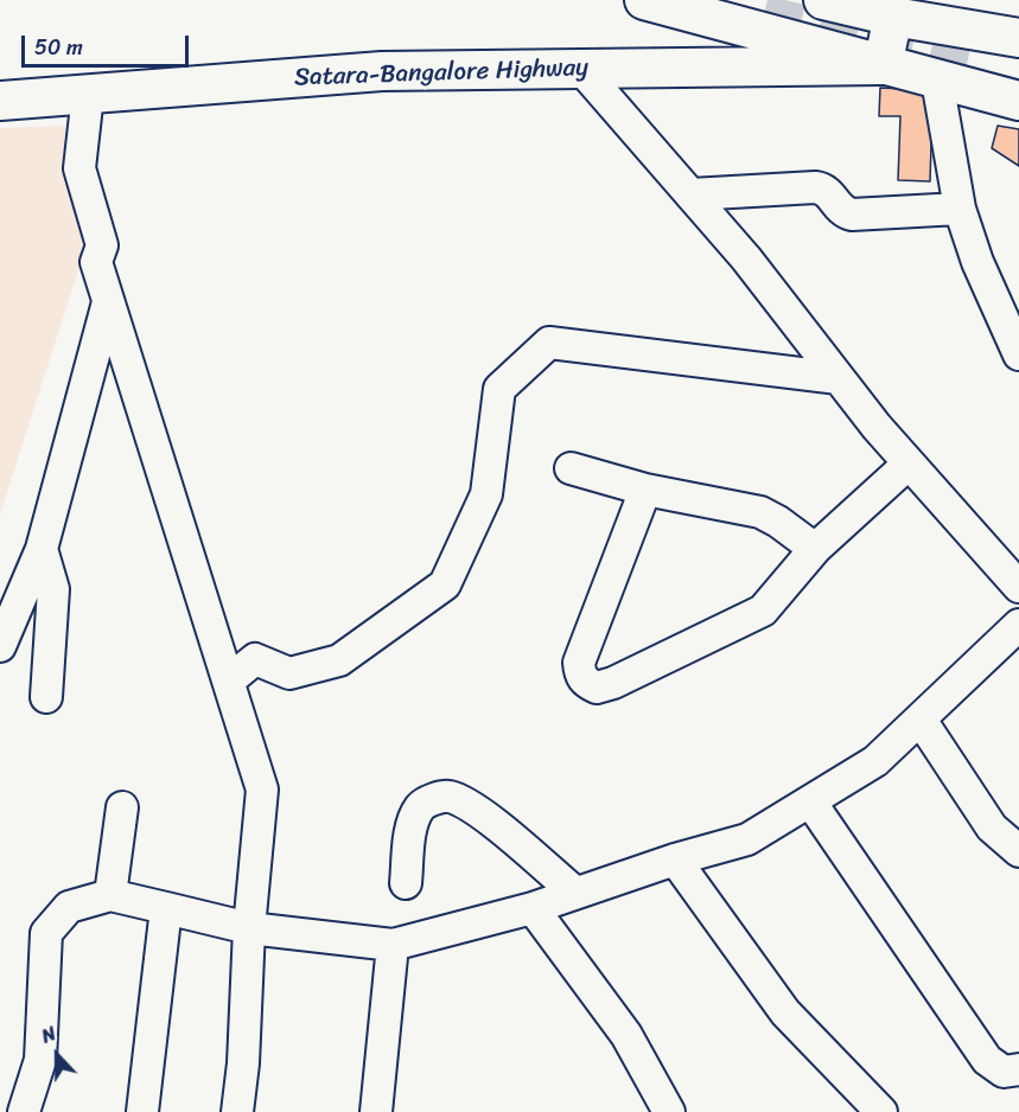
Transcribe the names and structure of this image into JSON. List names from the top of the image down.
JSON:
{
  "streets": {
    "main road": ["Satara-Bangalore Highway"]
  },
  "scale_bar": "50 m",
  "north": "top"
}
